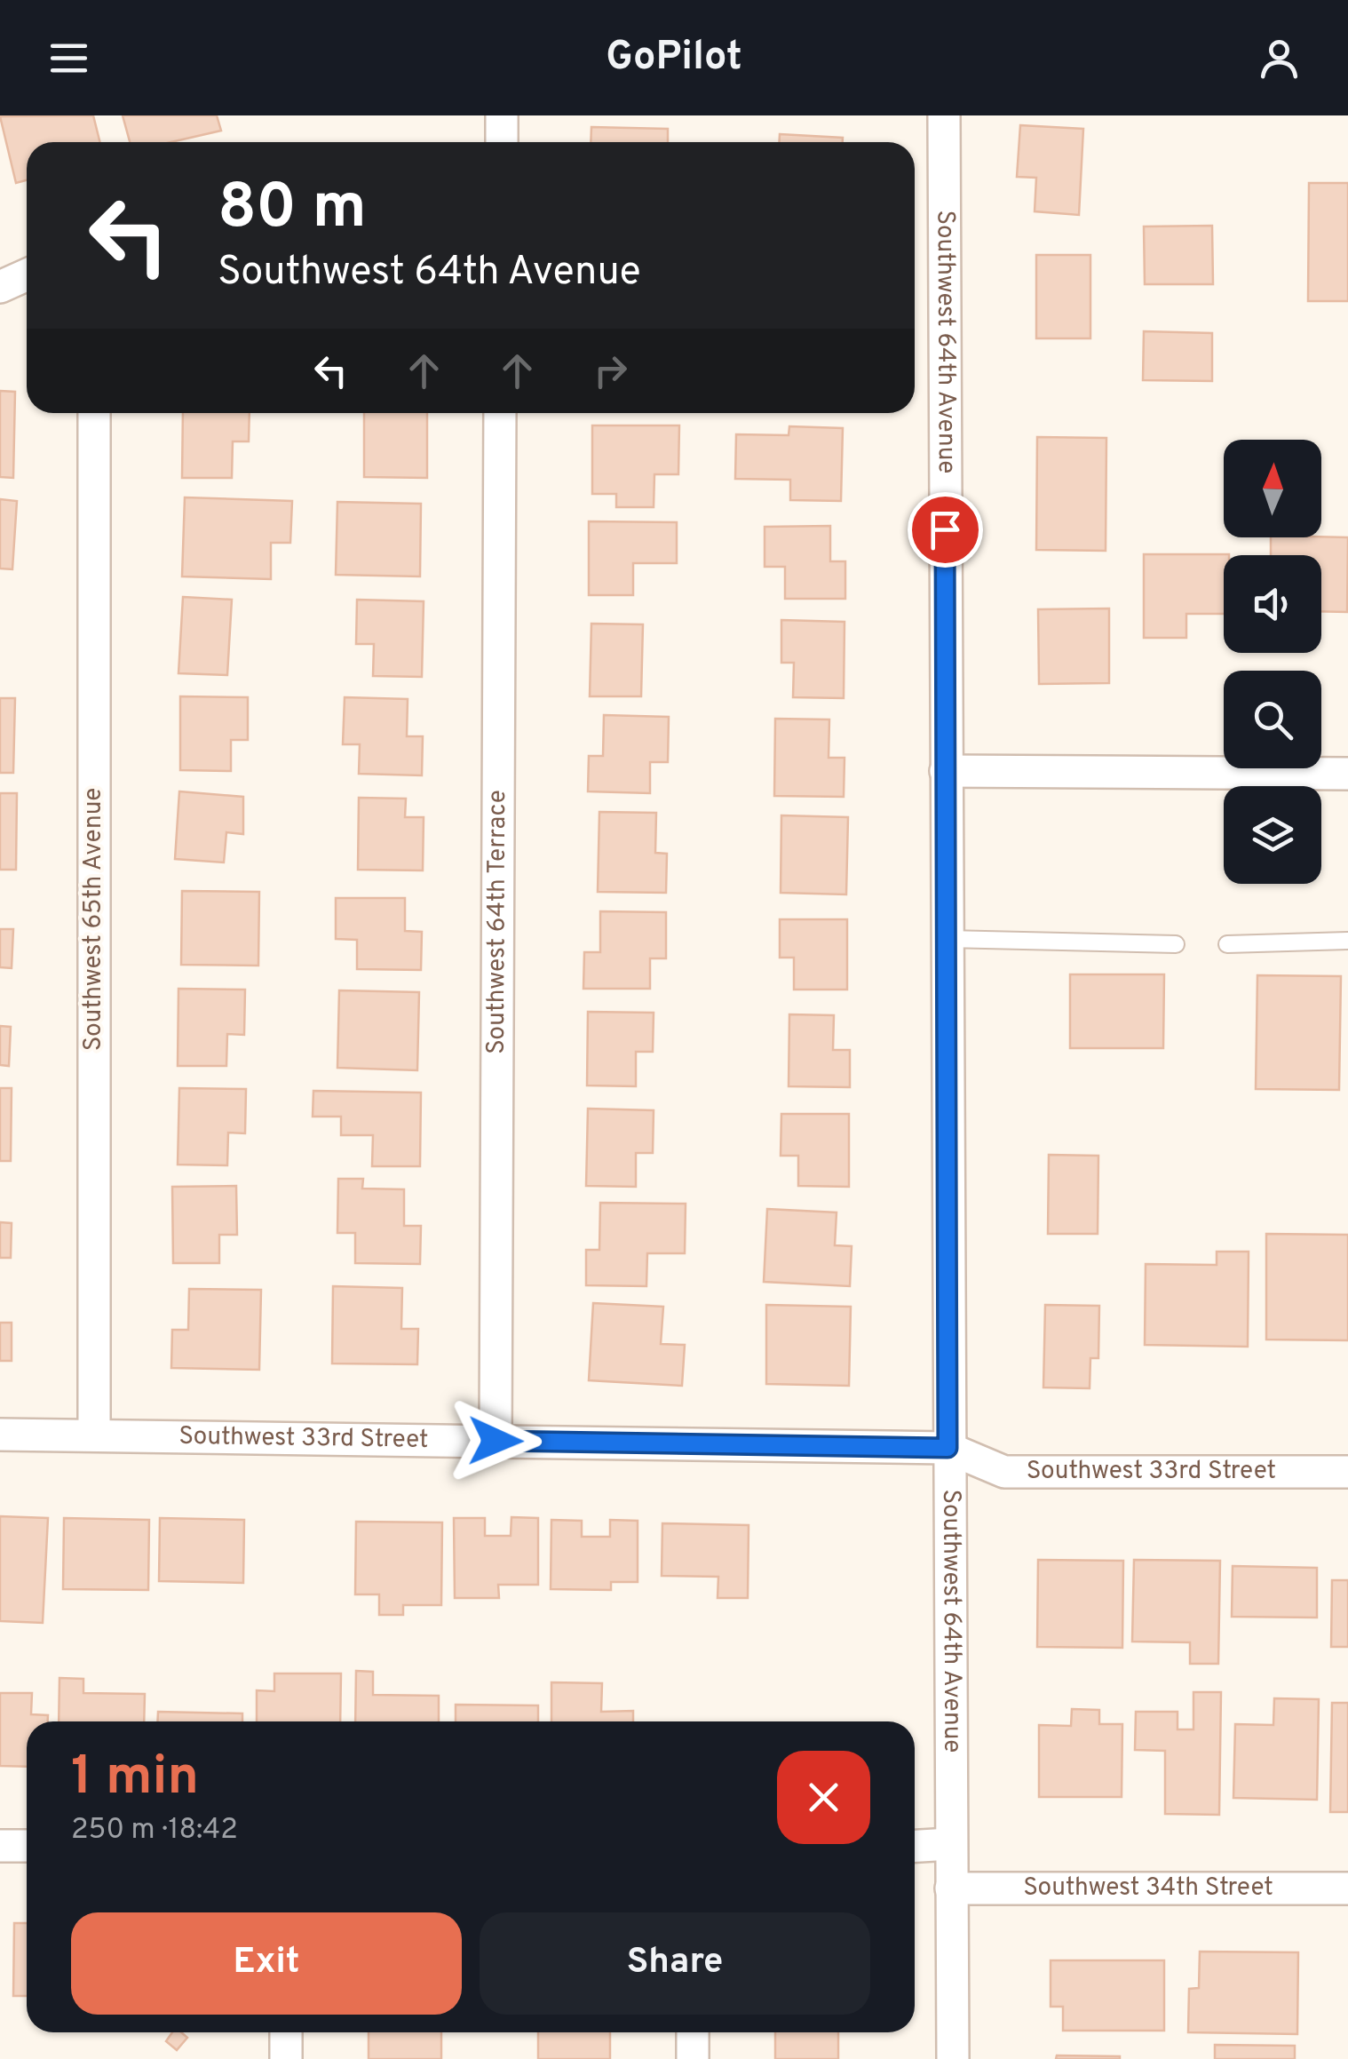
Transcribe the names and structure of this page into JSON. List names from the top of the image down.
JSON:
{
  "streets": {
    "street": [
      "Southwest 64th Avenue",
      "Southwest 65th Avenue",
      "Southwest 64th Terrace",
      "Southwest 33rd Street",
      "Southwest 34th Street"
    ]
  },
  "crossings": [
    ["Southwest 64th Avenue", "Southwest 33rd Street"],
    ["Southwest 64th Avenue", "Southwest 34th Street"],
    ["Southwest 65th Avenue", "Southwest 33rd Street"],
    ["Southwest 64th Terrace", "Southwest 33rd Street"]
  ],
  "north": "top",
  "page": {
    "header": "GoPilot",
    "turn": ["80 m", "Southwest 64th Avenue"],
    "heading": ["1 min", "250 m · 18:42"],
    "buttons": ["Exit", "Share"]
  }
}
